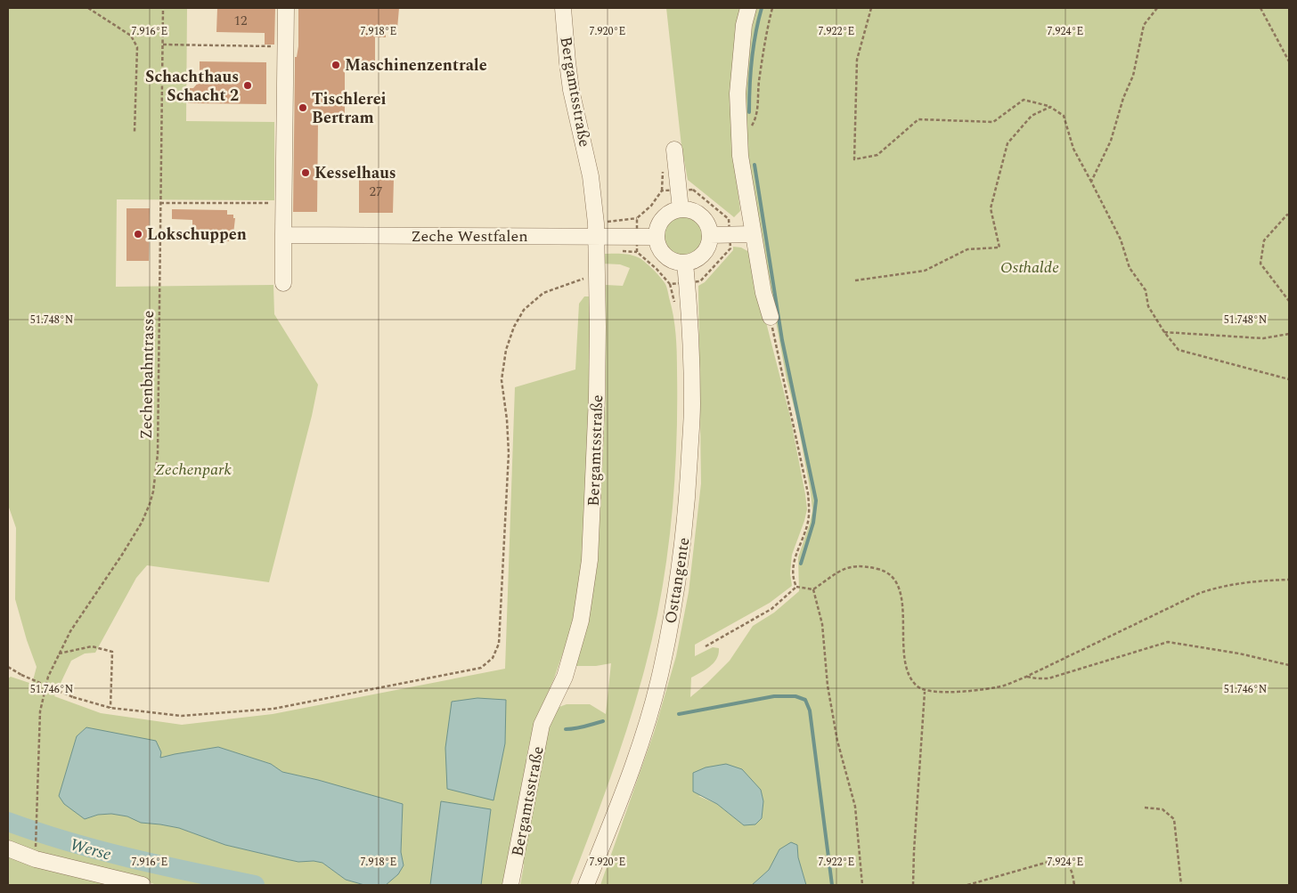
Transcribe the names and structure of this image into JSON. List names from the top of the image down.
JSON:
{
  "streets": {
    "street": ["Bergamtsstraße", "Zeche Westfalen", "Osttangente"],
    "path": ["Zechenbahntrasse"]
  },
  "crossings": [
    ["Bergamtsstraße", "Zeche Westfalen"],
    ["Zeche Westfalen", "Osttangente"]
  ],
  "water": ["Werse"],
  "parks": ["Osthalde", "Zechenpark"],
  "places": [
    "Maschinenzentrale",
    "Schachthaus Schacht 2",
    "Tischlerei Bertram",
    "Kesselhaus",
    "Lokschuppen"
  ],
  "house_numbers": ["12", "27"],
  "coordinates": [
    "7.916°E",
    "7.918°E",
    "7.920°E",
    "7.922°E",
    "7.924°E",
    "51.748°N",
    "51.746°N"
  ]
}
